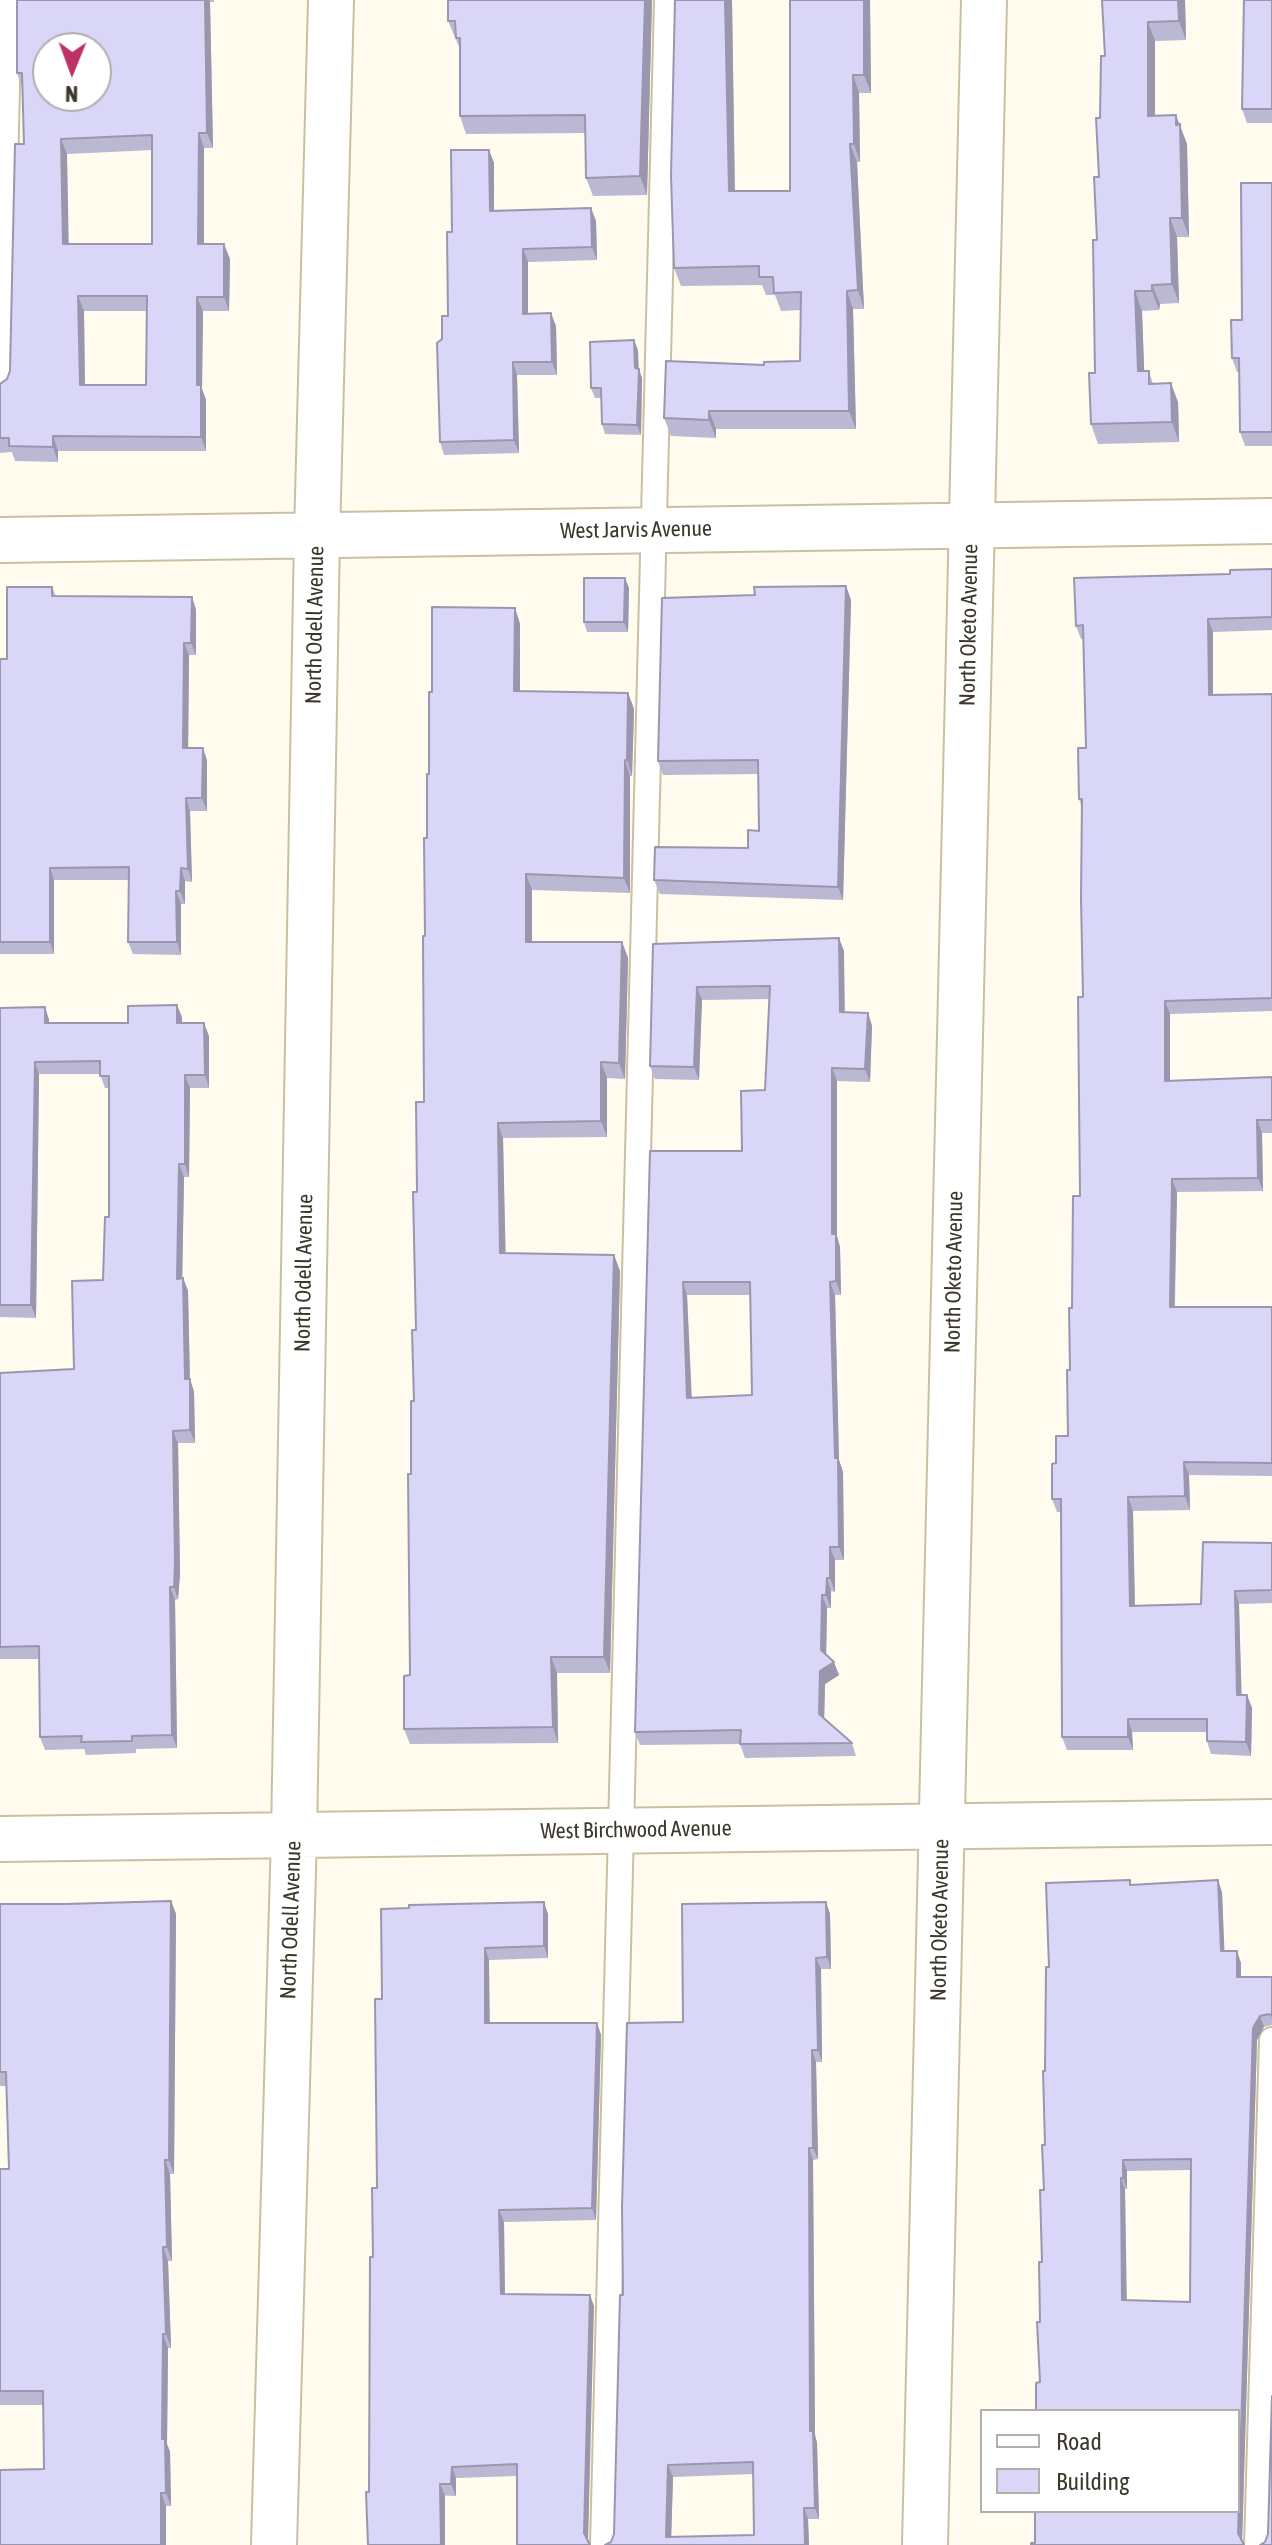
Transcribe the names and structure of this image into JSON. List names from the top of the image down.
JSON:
{
  "streets": {
    "street": [
      "West Jarvis Avenue",
      "North Odell Avenue",
      "North Oketo Avenue",
      "West Birchwood Avenue"
    ]
  },
  "crossings": [
    ["West Jarvis Avenue", "North Odell Avenue"],
    ["West Jarvis Avenue", "North Oketo Avenue"],
    ["North Odell Avenue", "West Birchwood Avenue"],
    ["North Oketo Avenue", "West Birchwood Avenue"]
  ],
  "legend": ["Road", "Building"],
  "north": "bottom"
}
